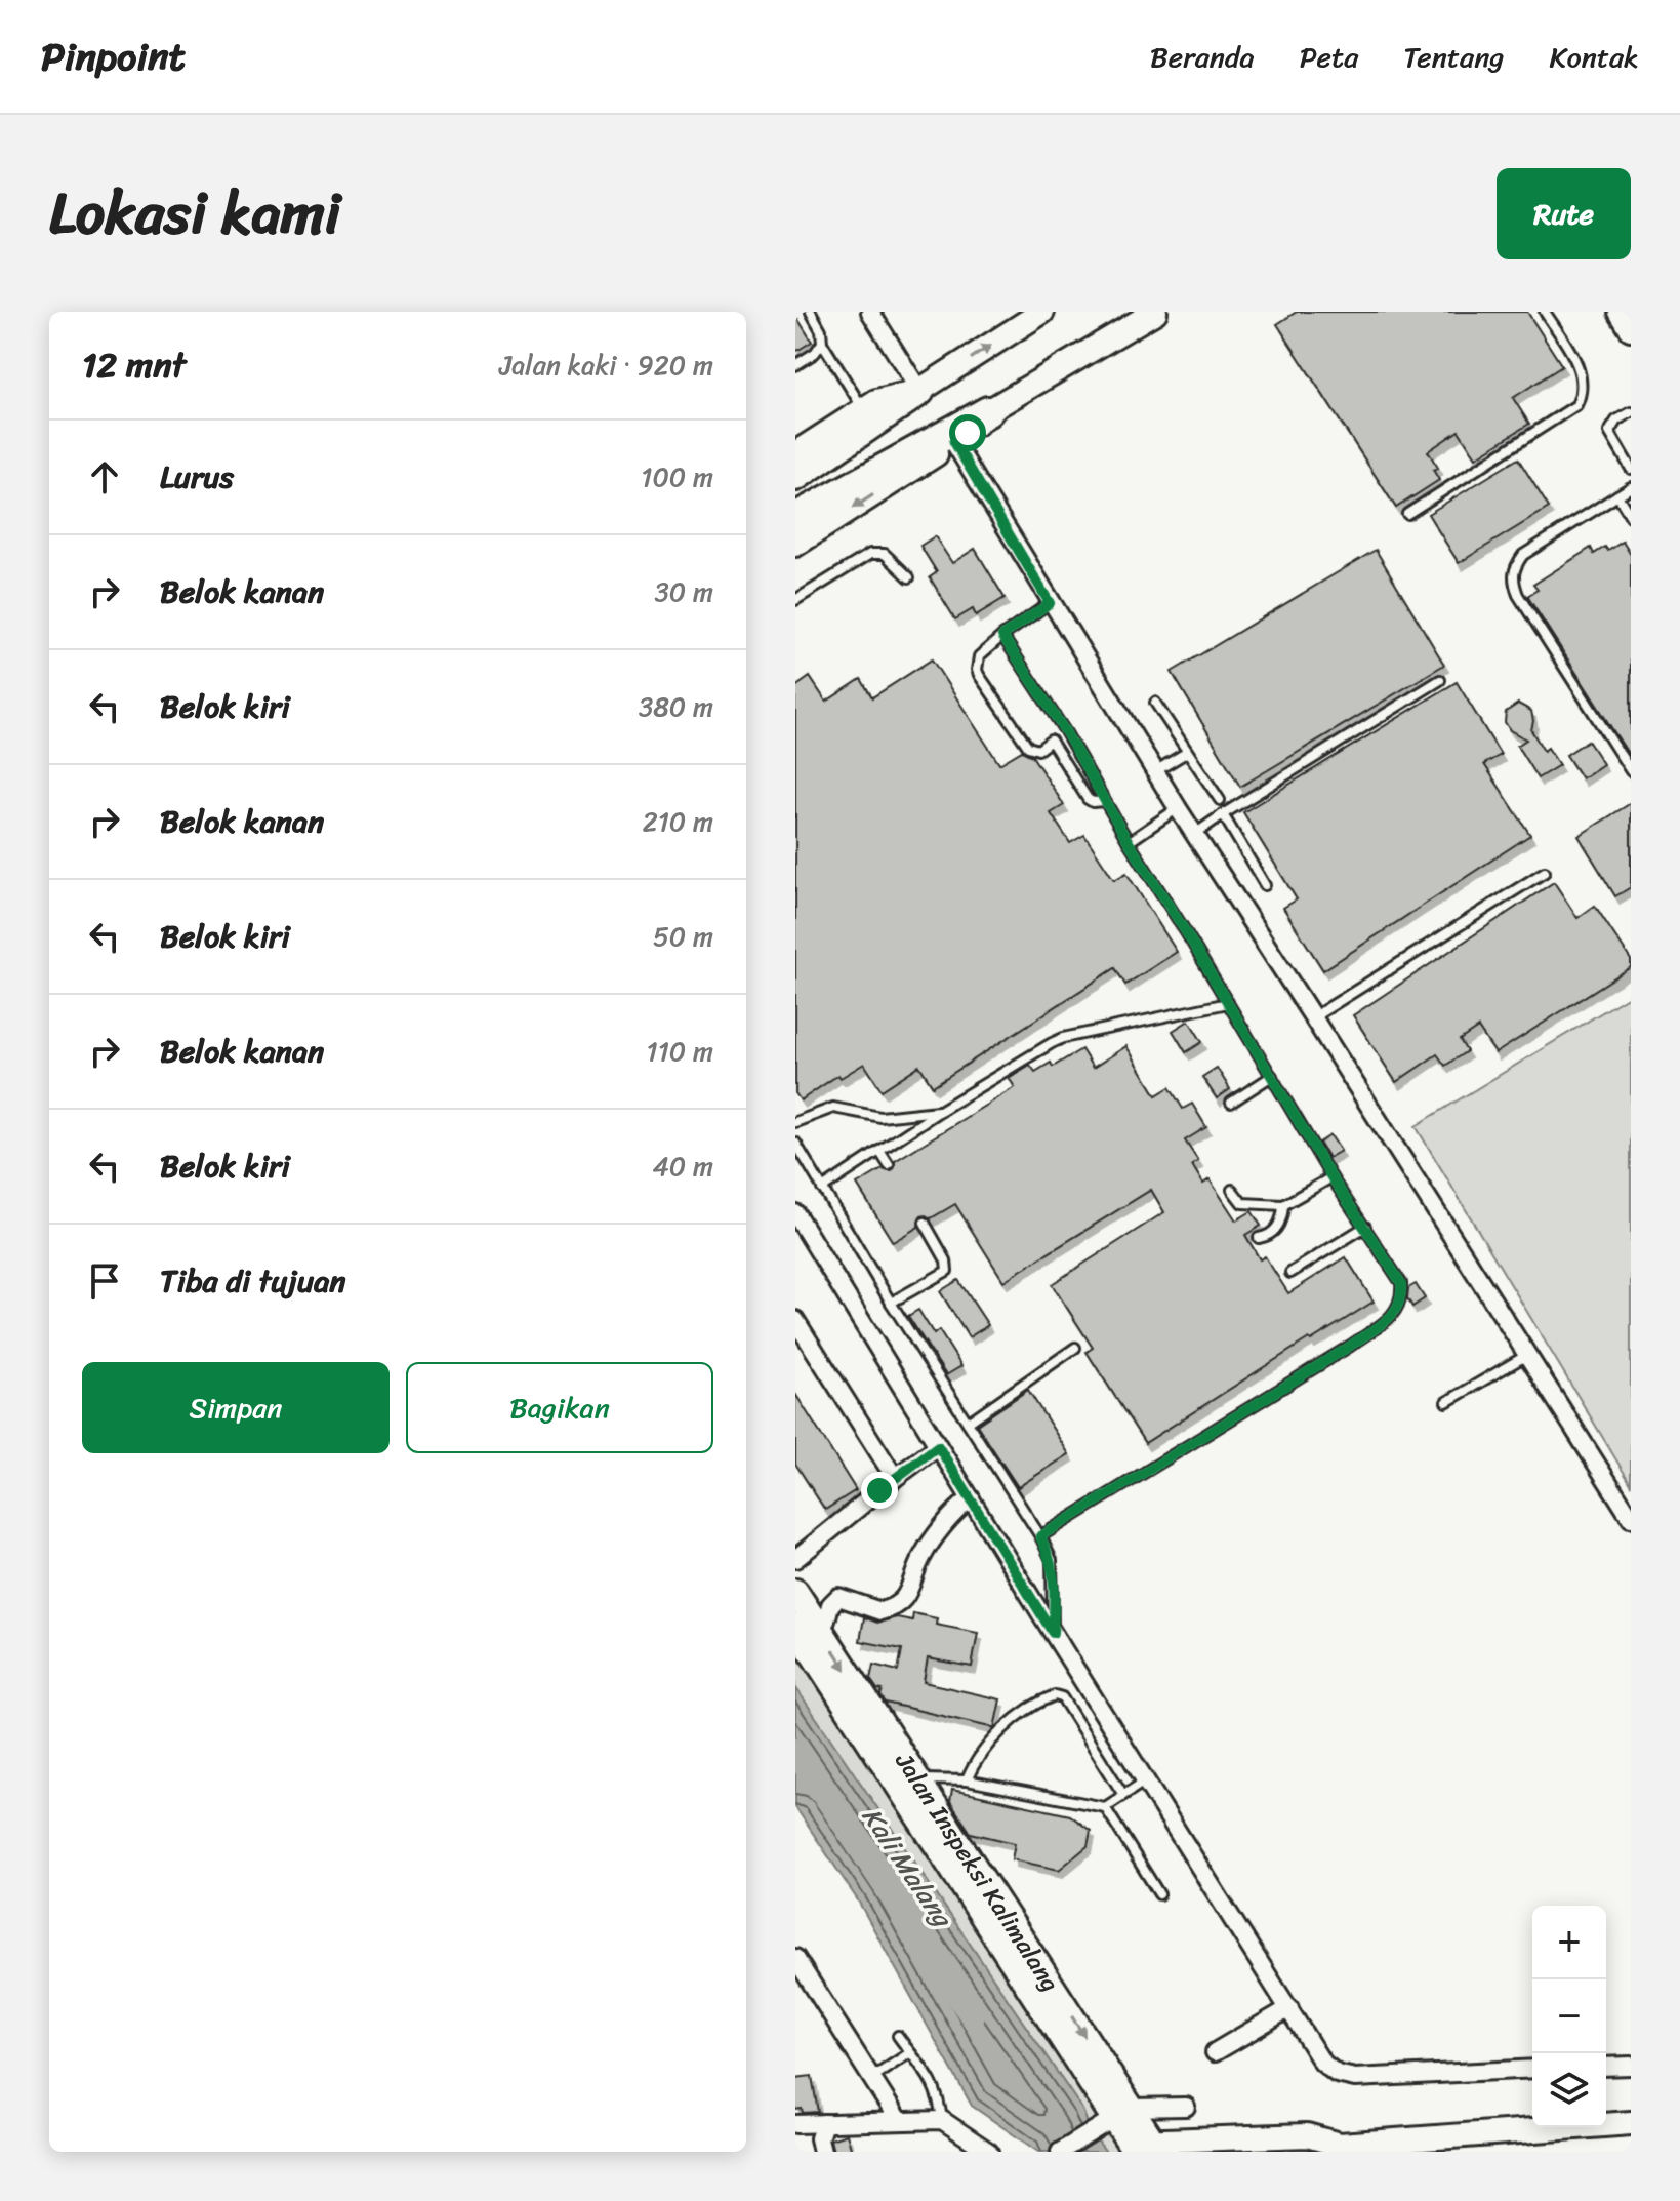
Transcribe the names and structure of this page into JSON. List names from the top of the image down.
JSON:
{
  "streets": {
    "main road": ["Jalan Inspeksi Kalimalang"]
  },
  "water": ["Kali Malang"],
  "page": {
    "header": "Pinpoint",
    "nav": [
      "Beranda",
      "Peta",
      "Tentang",
      "Kontak"
    ],
    "title": "Lokasi kami",
    "buttons": [
      "Rute",
      ["Simpan", "Bagikan"]
    ],
    "heading": ["12 mnt", "Jalan kaki · 920 m"],
    "list": [
      ["Lurus", "100 m"],
      ["Belok kanan", "30 m"],
      ["Belok kiri", "380 m"],
      ["Belok kanan", "210 m"],
      ["Belok kiri", "50 m"],
      ["Belok kanan", "110 m"],
      ["Belok kiri", "40 m"],
      "Tiba di tujuan"
    ],
    "map_buttons": ["+", "−"]
  }
}
